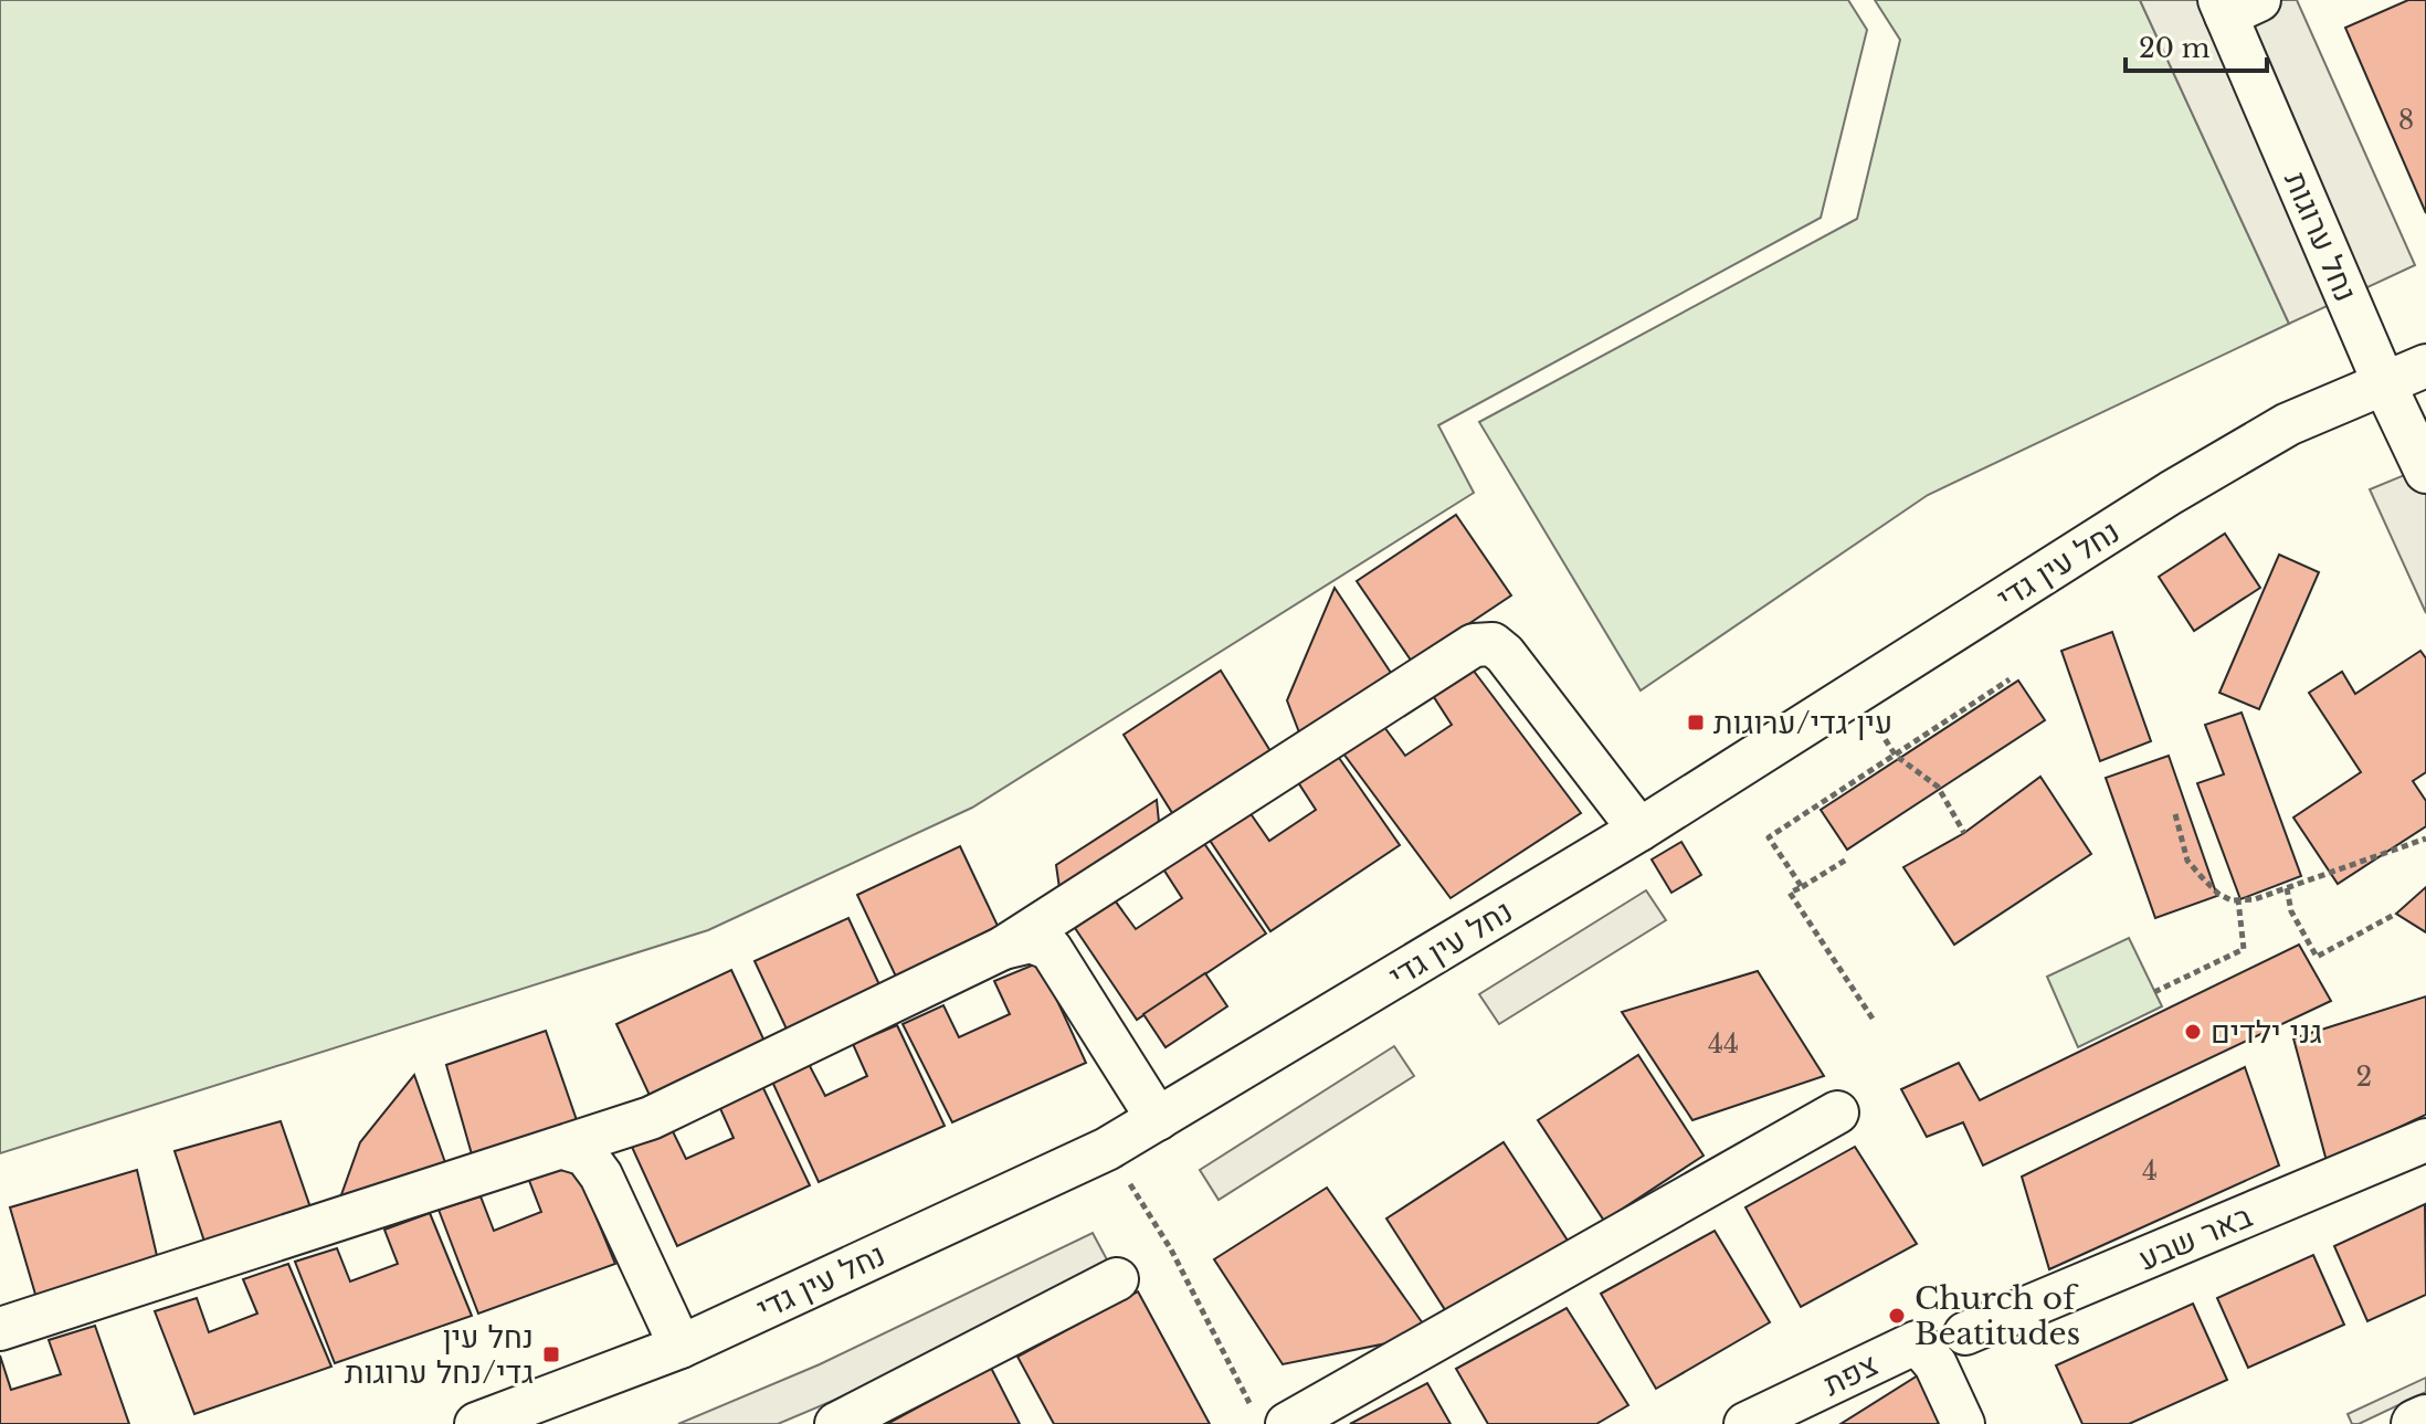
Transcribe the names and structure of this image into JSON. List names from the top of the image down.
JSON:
{
  "streets": {
    "street": [
      "נחל ערוגות",
      "נחל עין גדי",
      "באר שבע",
      "צפת"
    ]
  },
  "crossings": [
    ["נחל ערוגות", "נחל עין גדי"]
  ],
  "places": {
    "transit": ["עין גדי/ערוגות", "נחל עין גדי/נחל ערוגות"],
    "other": ["גני ילדים", "Church of Beatitudes"]
  },
  "house_numbers": [
    "8",
    "44",
    "2",
    "4"
  ],
  "scale_bar": "20 m"
}
